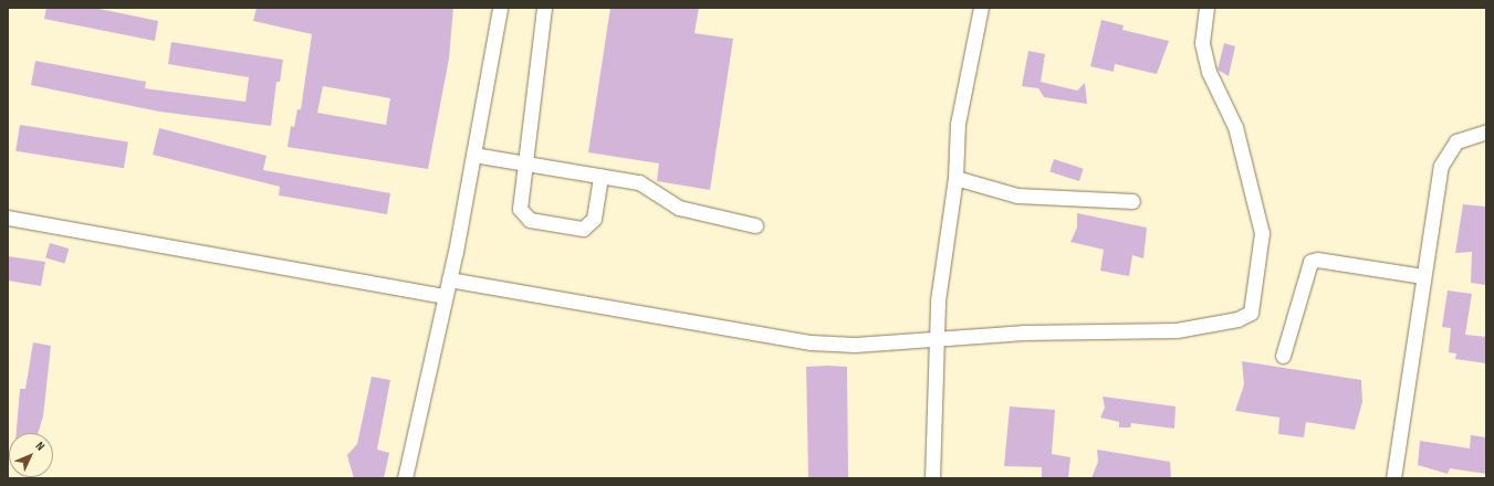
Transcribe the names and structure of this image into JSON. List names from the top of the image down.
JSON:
{
  "north": "top right"
}
